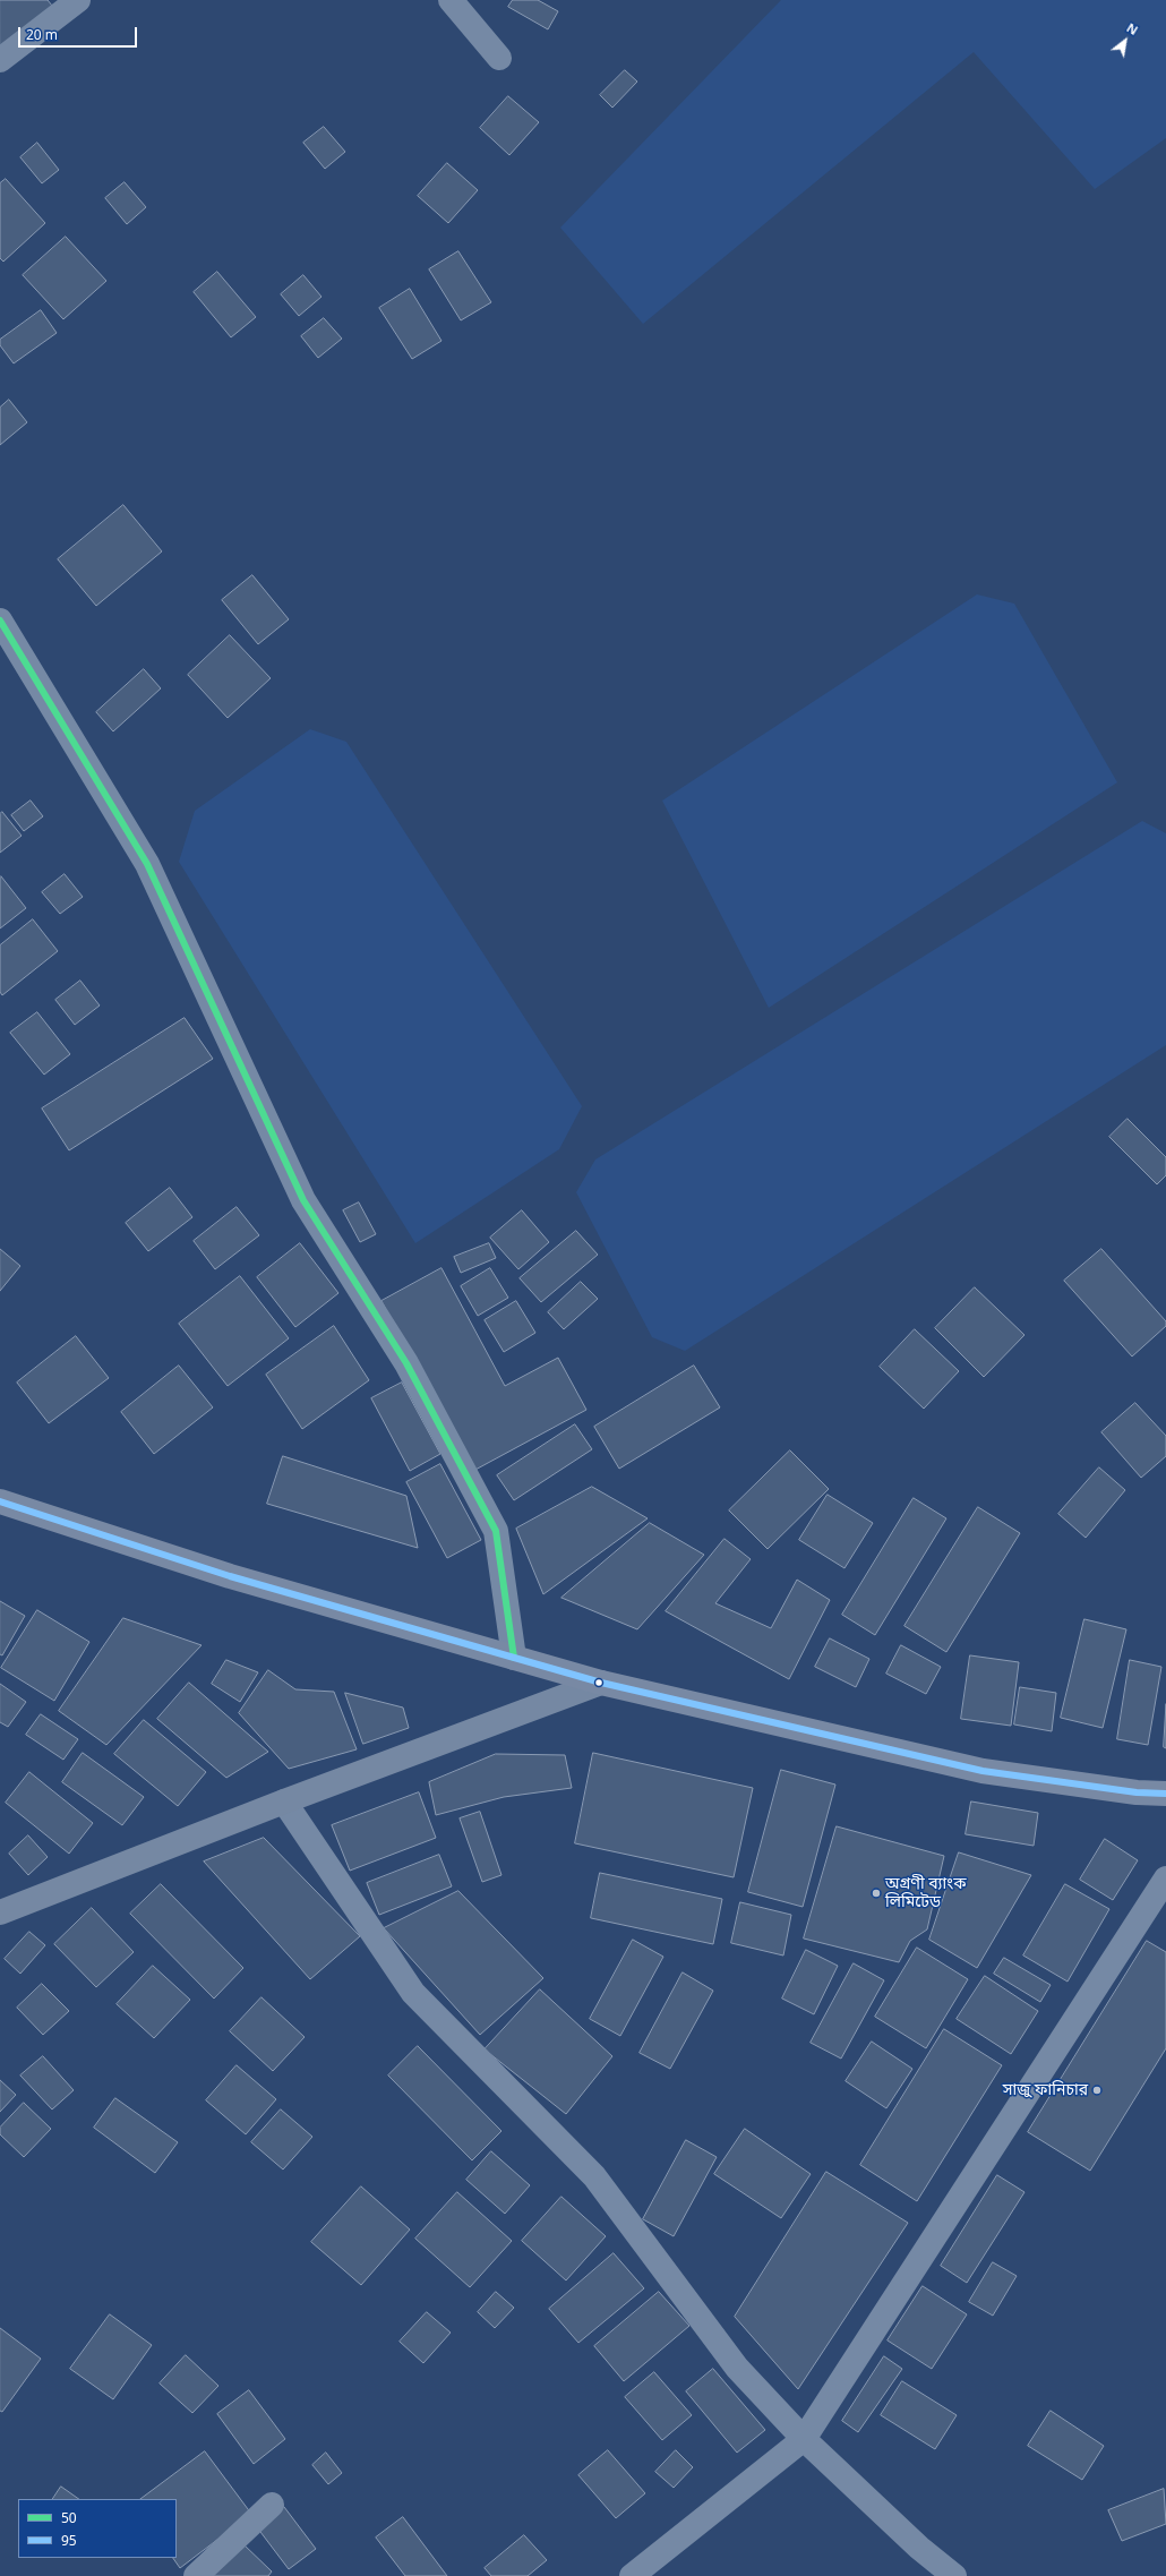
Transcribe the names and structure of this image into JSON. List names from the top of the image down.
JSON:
{
  "places": ["অগ্রণী ব্যাংক লিমিটেড", "সাজু ফানিচার"],
  "lines": ["transit line 50", "transit line 95"],
  "legend": ["50", "95"],
  "scale_bar": "20 m",
  "north": "top right"
}
